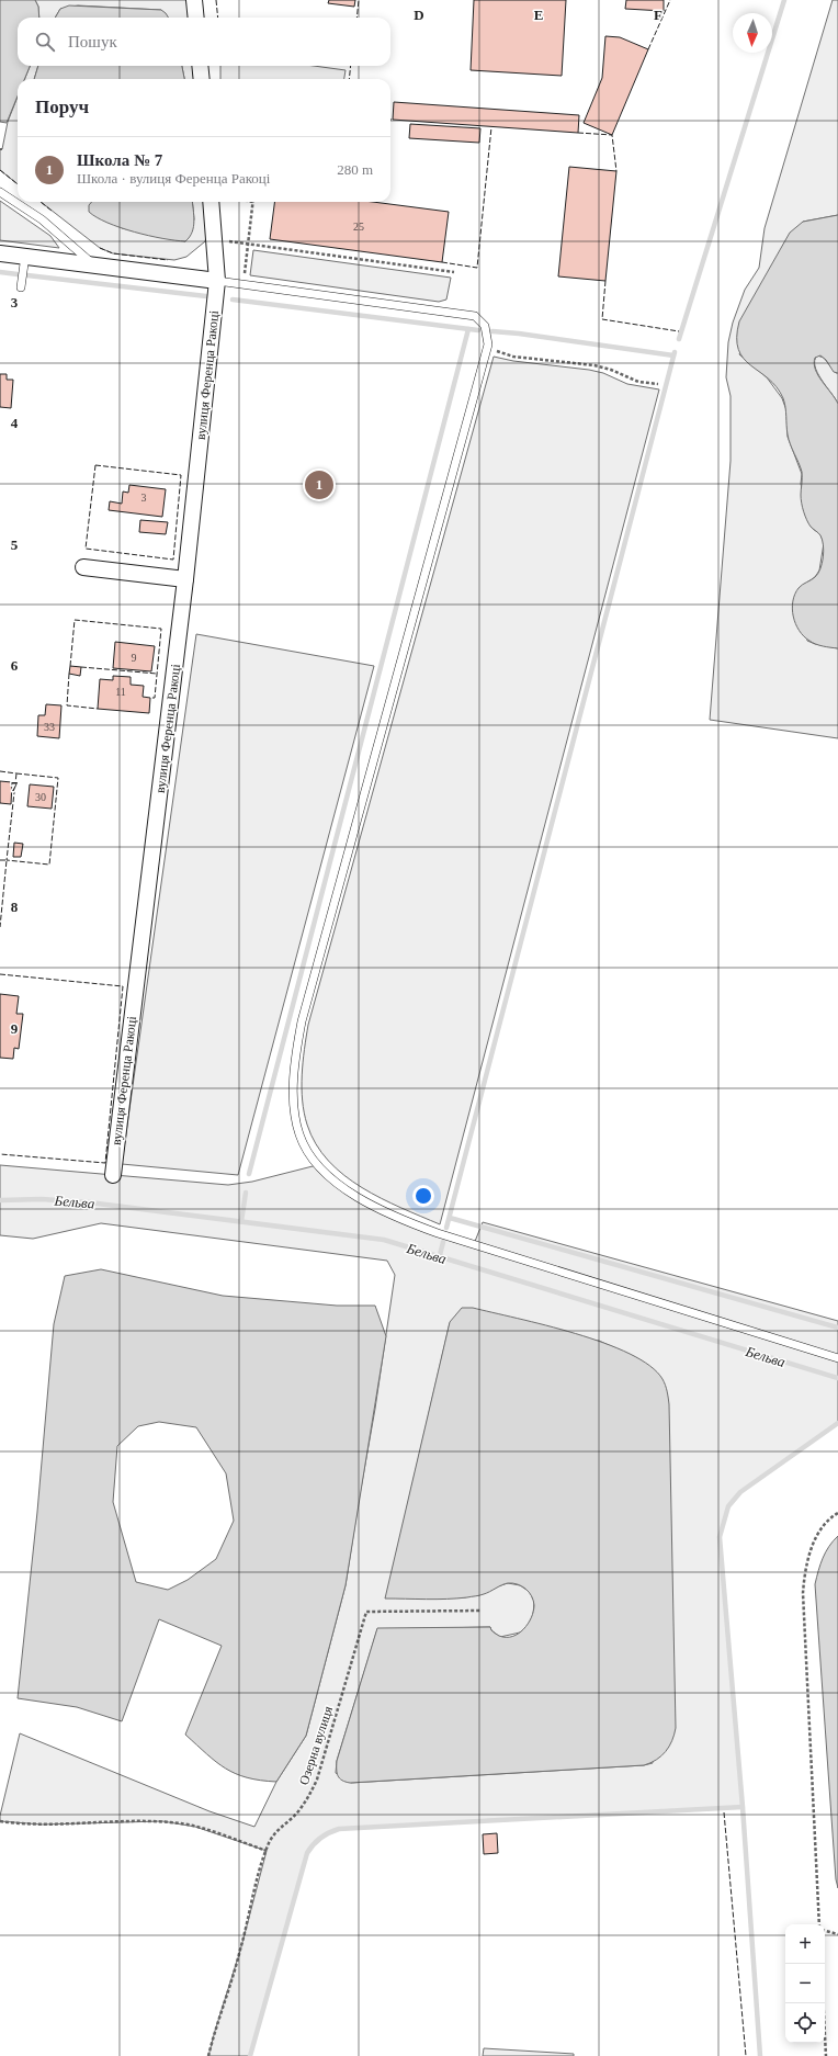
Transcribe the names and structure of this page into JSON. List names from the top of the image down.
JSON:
{
  "streets": {
    "street": ["вулиця Ференца Ракоці"],
    "path": ["Озерна вулиця"]
  },
  "water": ["Бельва"],
  "house_numbers": [
    "25",
    "3",
    "9",
    "11",
    "33",
    "30"
  ],
  "north": "bottom",
  "page": {
    "search": "Пошук",
    "heading": "Поруч",
    "list": [
      {
        "mark": "1",
        "name": "Школа № 7",
        "note": "Школа · вулиця Ференца Ракоці",
        "value": "280 m"
      }
    ],
    "pins": "1",
    "map_buttons": ["+", "−"]
  },
  "grid": {
    "columns": ["D", "E", "F"],
    "rows": [
      "3",
      "4",
      "5",
      "6",
      "7",
      "8",
      "9"
    ]
  }
}
